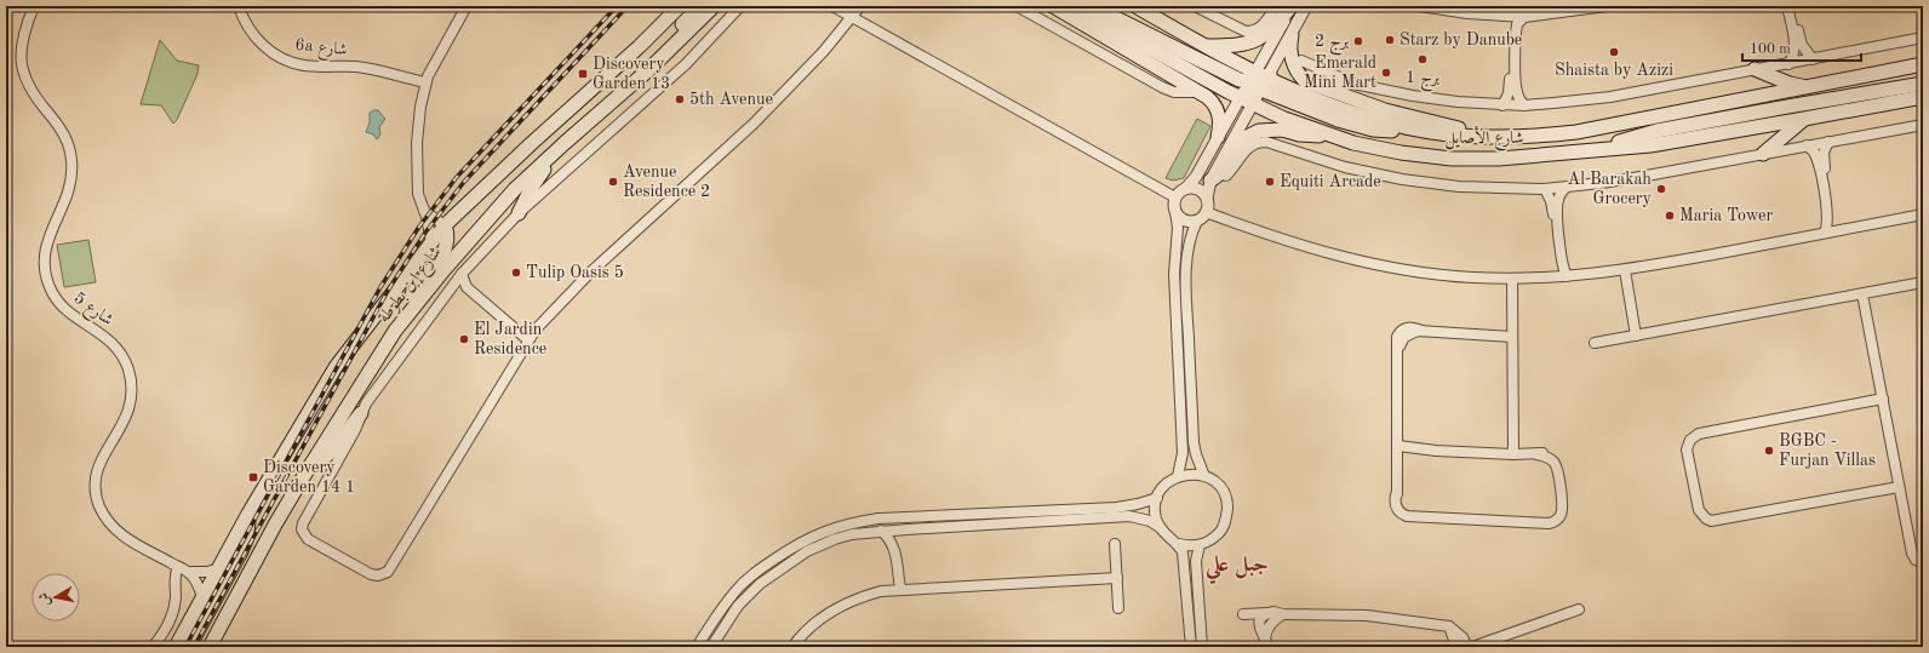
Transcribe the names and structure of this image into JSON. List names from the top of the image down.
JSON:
{
  "streets": {
    "main road": ["شارع الأصايل", "شارع إبن بطوطة"],
    "street": ["6a شارع", "شارع 5"]
  },
  "districts": ["جبل علي"],
  "places": {
    "other": [
      "Starz by Danube",
      "برج 2",
      "Shaista by Azizi",
      "برج 1",
      "Emerald Mini Mart",
      "5th Avenue",
      "Avenue Residence 2",
      "Equiti Arcade",
      "Al Barakah Grocery",
      "Maria Tower",
      "Tulip Oasis 5",
      "El Jardin Residence",
      "BGBC - Furjan Villas"
    ],
    "transit": ["Discovery Garden 13", "Discovery Garden 14 1"]
  },
  "scale_bar": "100 m",
  "north": "left"
}
